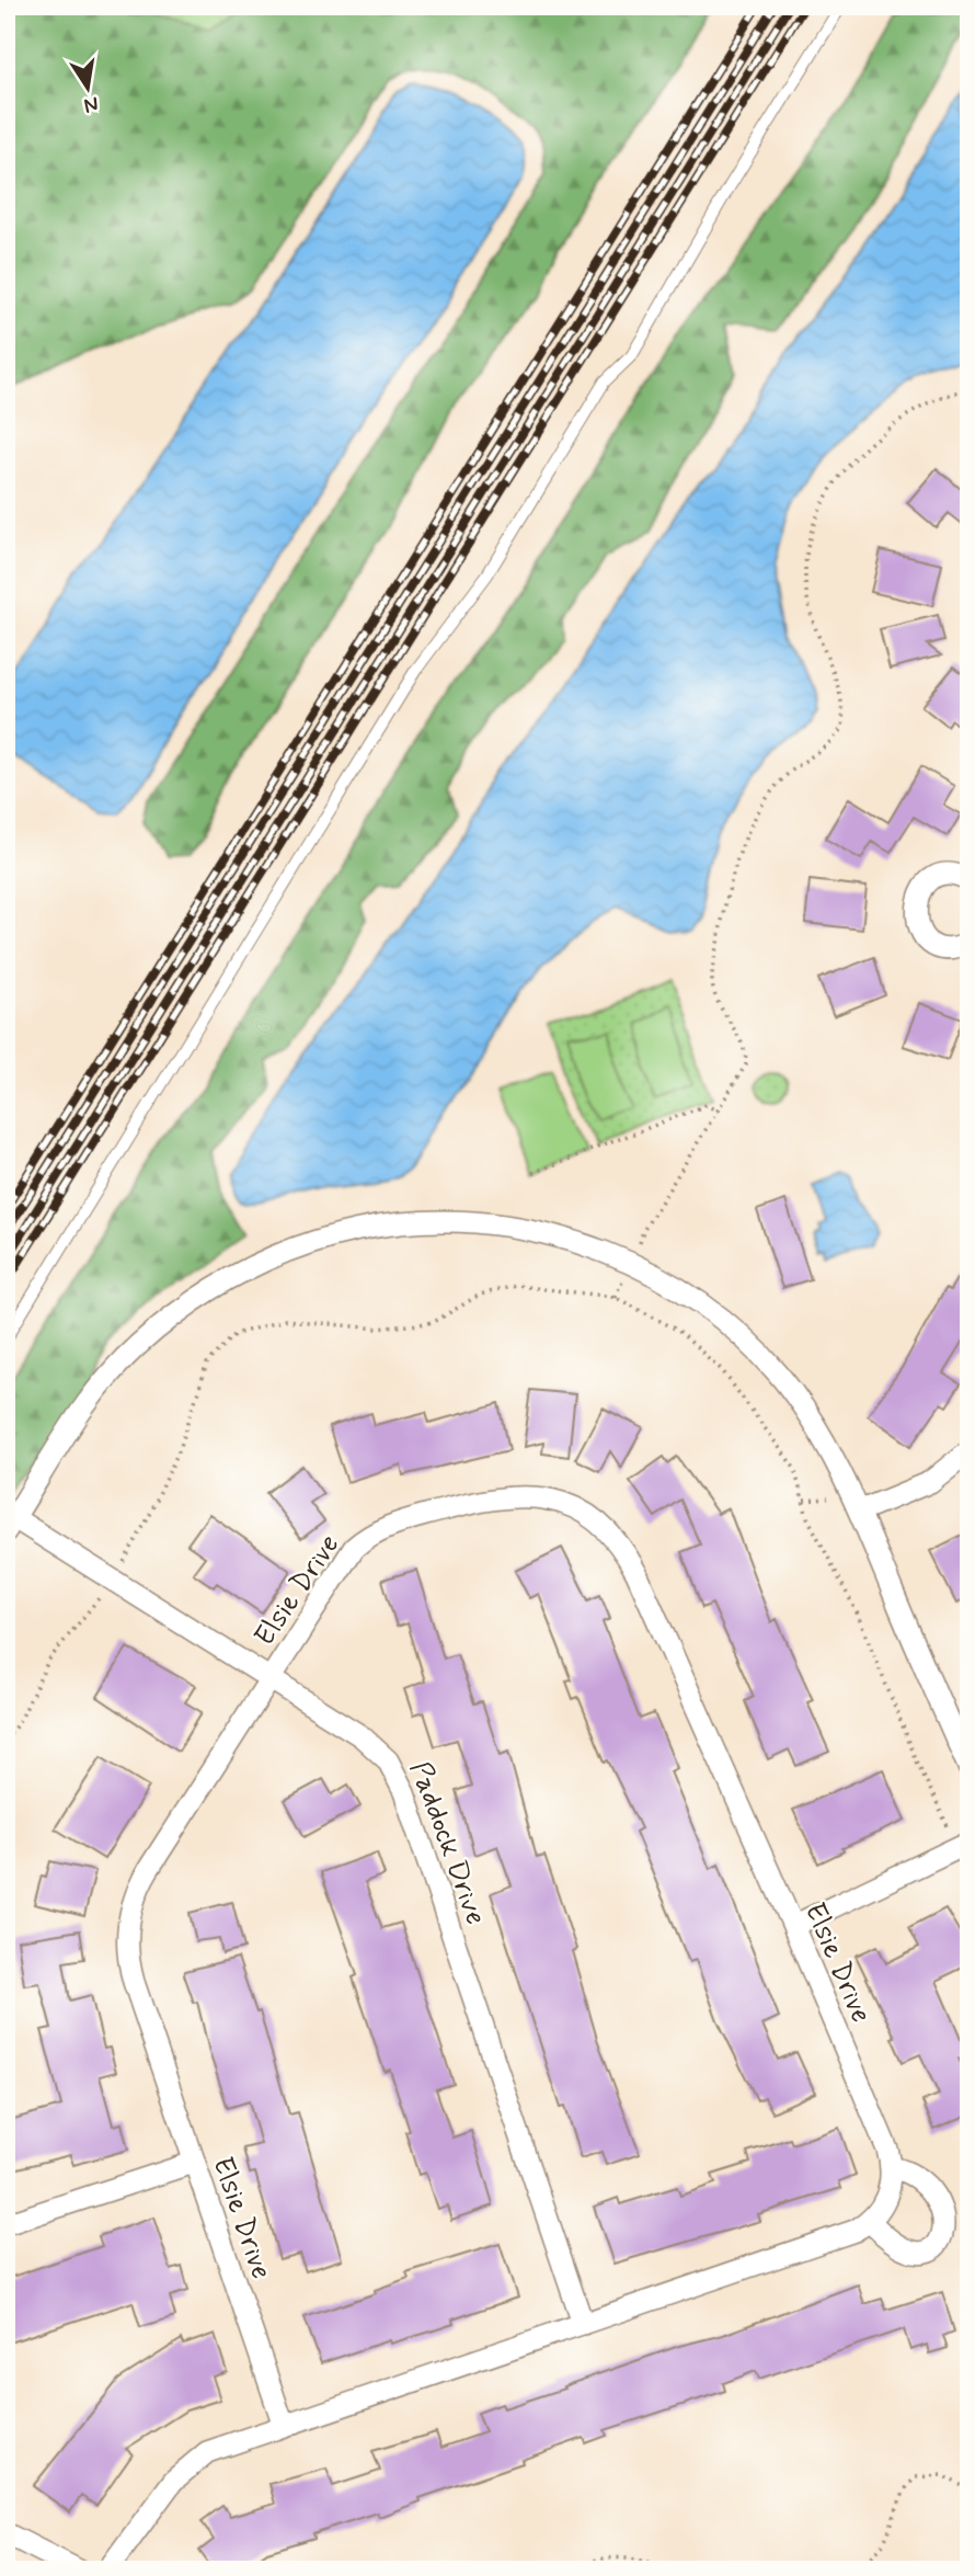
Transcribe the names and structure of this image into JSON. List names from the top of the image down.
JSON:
{
  "streets": {
    "street": ["Elsie Drive", "Paddock Drive"]
  },
  "crossings": [
    ["Elsie Drive", "Paddock Drive"]
  ],
  "north": "bottom"
}
